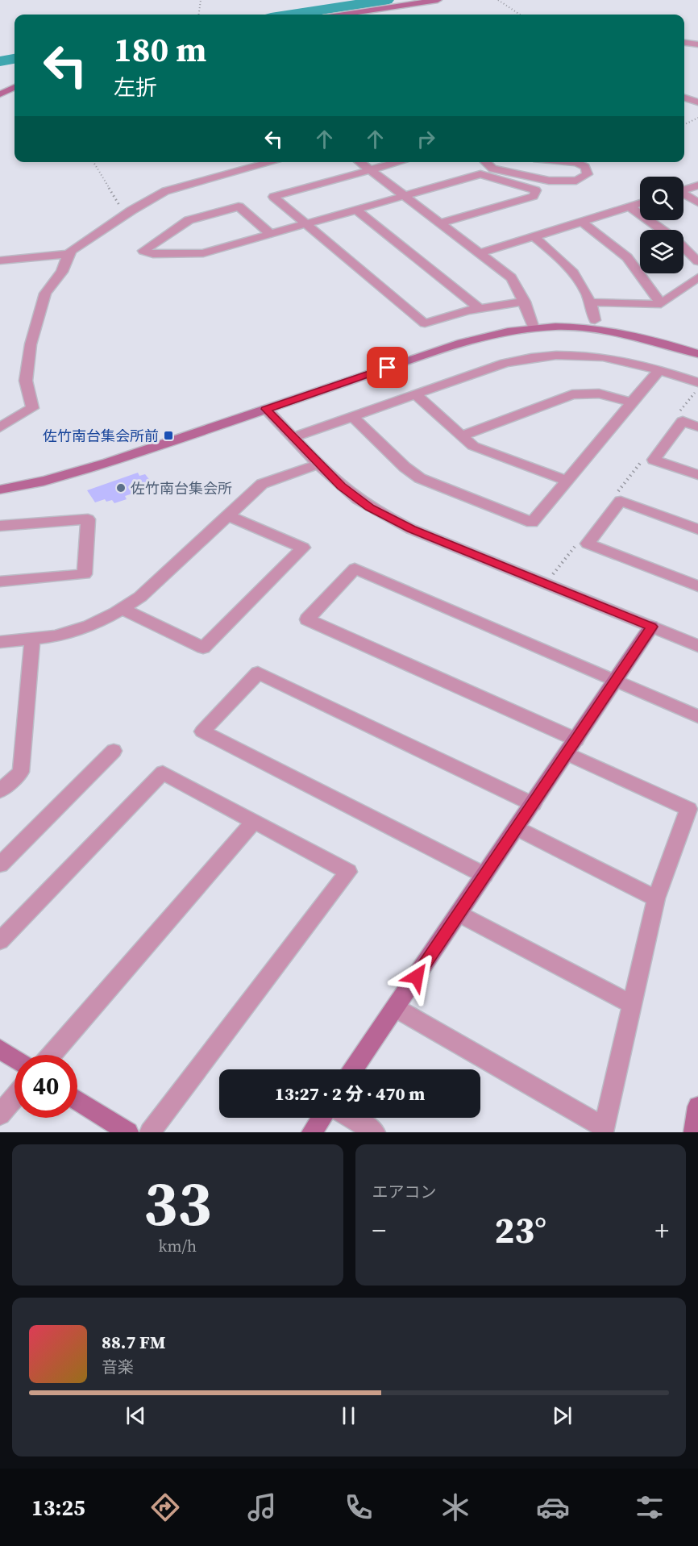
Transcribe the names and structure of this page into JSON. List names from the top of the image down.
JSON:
{
  "places": {
    "transit": ["佐竹南台集会所前"],
    "other": ["佐竹南台集会所"]
  },
  "page": {
    "turn": ["180 m", "左折"],
    "limit": "40",
    "trip": "13:27 · 2 分 · 470 m",
    "tile": [
      ["33", "km/h"],
      "エアコン"
    ],
    "heat": ["−", "23°", "+"],
    "song": ["88.7 FM", "音楽"],
    "tabs": "13:25"
  }
}
